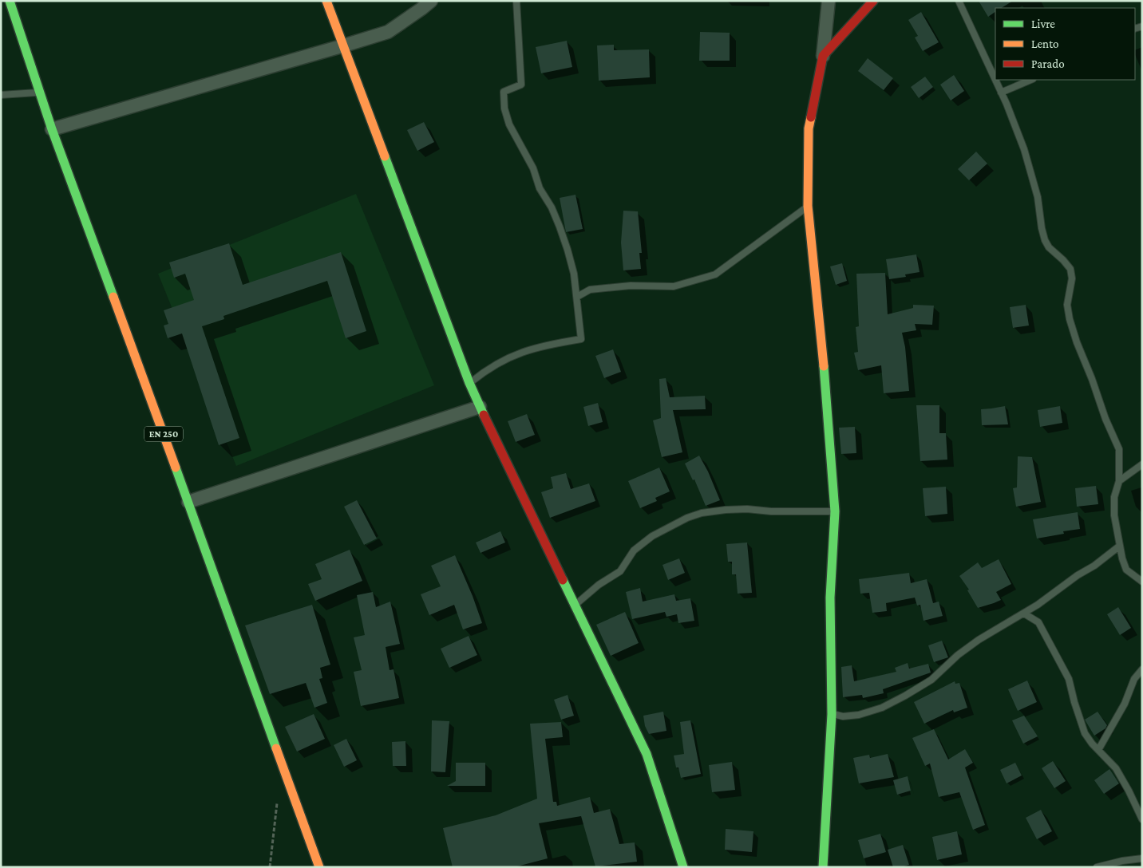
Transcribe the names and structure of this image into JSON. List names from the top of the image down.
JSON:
{
  "streets": {
    "street": ["EN 250"]
  },
  "legend": ["Livre", "Lento", "Parado"]
}
